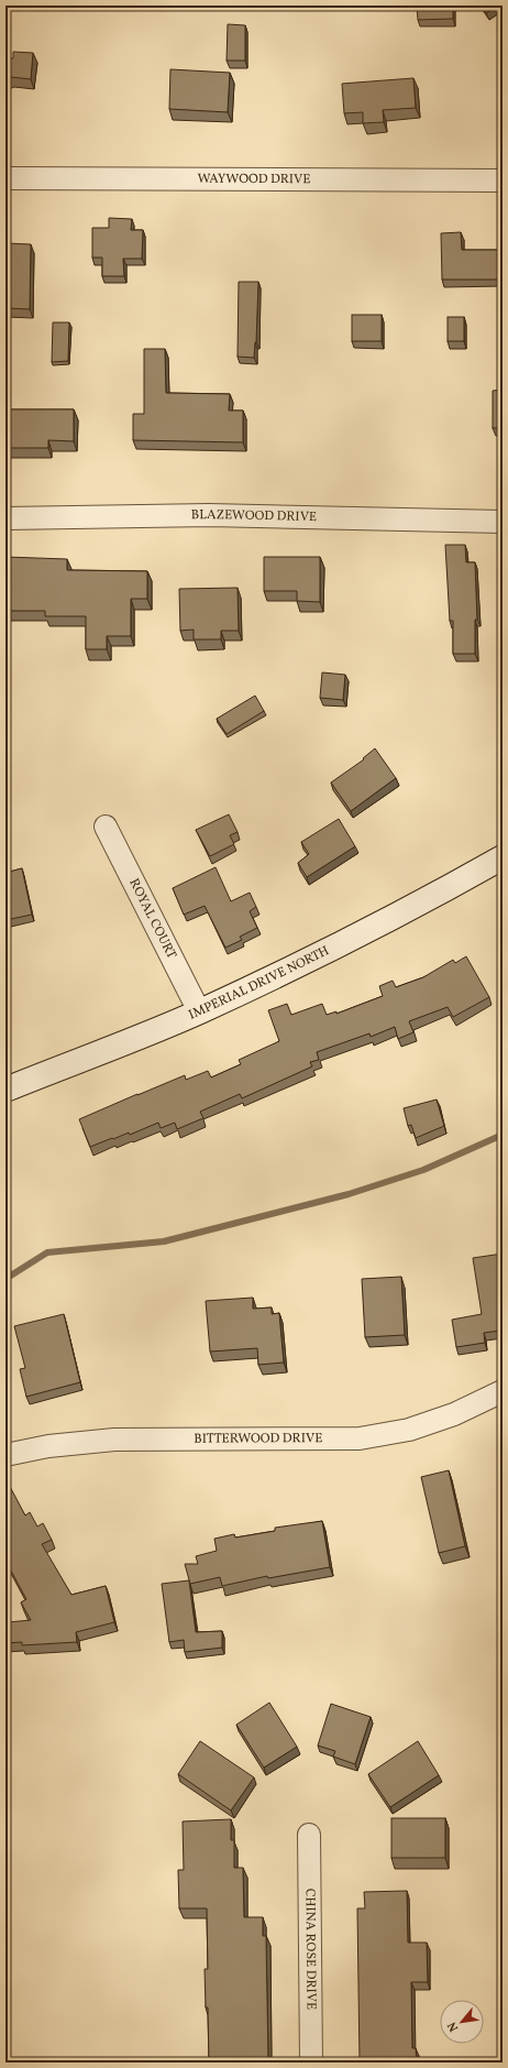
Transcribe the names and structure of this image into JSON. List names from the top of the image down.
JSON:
{
  "streets": {
    "street": [
      "WAYWOOD DRIVE",
      "BLAZEWOOD DRIVE",
      "ROYAL COURT",
      "IMPERIAL DRIVE NORTH",
      "BITTERWOOD DRIVE",
      "CHINA ROSE DRIVE"
    ]
  },
  "crossings": [
    ["ROYAL COURT", "IMPERIAL DRIVE NORTH"]
  ],
  "north": "bottom left"
}
